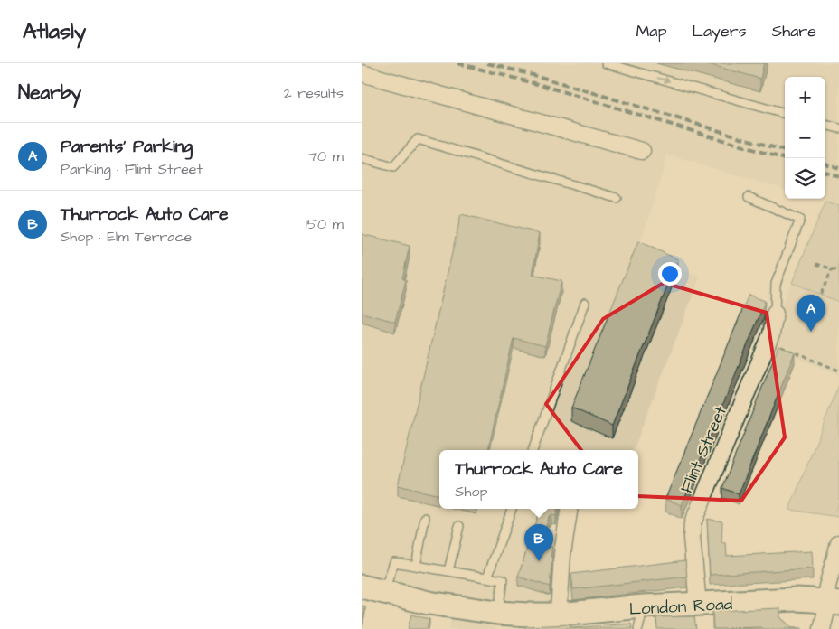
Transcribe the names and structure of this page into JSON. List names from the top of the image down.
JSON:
{
  "streets": {
    "street": ["Flint Street", "London Road"]
  },
  "crossings": [
    ["Flint Street", "London Road"]
  ],
  "page": {
    "header": "Atlasly",
    "nav": ["Map", "Layers", "Share"],
    "heading": ["Nearby", "2 results"],
    "map_buttons": ["+", "−"],
    "list": [
      {
        "mark": "A",
        "name": "Parents' Parking",
        "note": "Parking · Flint Street",
        "value": "70 m"
      },
      {
        "mark": "B",
        "name": "Thurrock Auto Care",
        "note": "Shop · Elm Terrace",
        "value": "150 m"
      }
    ],
    "pins": ["A", "B"],
    "popup": ["Thurrock Auto Care", "Shop"]
  }
}
